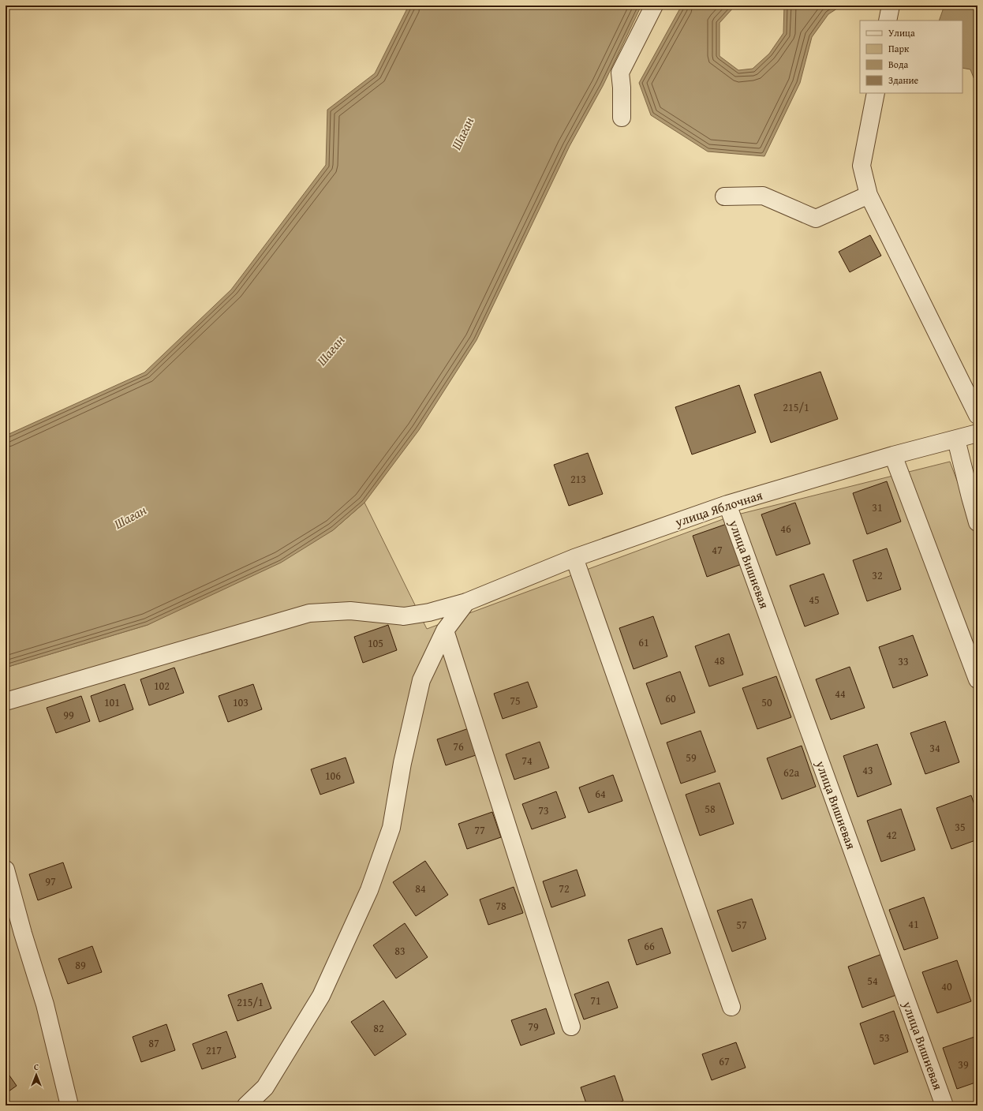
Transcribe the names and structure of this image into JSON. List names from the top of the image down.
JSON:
{
  "streets": {
    "street": ["улица Яблочная", "улица Вишневая"]
  },
  "crossings": [
    ["улица Яблочная", "улица Вишневая"]
  ],
  "water": ["Шаған"],
  "house_numbers": [
    "215/1",
    "213",
    "31",
    "46",
    "47",
    "32",
    "45",
    "61",
    "105",
    "48",
    "33",
    "102",
    "44",
    "60",
    "75",
    "101",
    "103",
    "50",
    "99",
    "76",
    "34",
    "59",
    "74",
    "43",
    "62а",
    "106",
    "64",
    "58",
    "73",
    "35",
    "77",
    "42",
    "97",
    "84",
    "72",
    "78",
    "41",
    "57",
    "66",
    "83",
    "89",
    "54",
    "40",
    "71",
    "215/1",
    "79",
    "82",
    "53",
    "87",
    "217",
    "67",
    "39"
  ],
  "legend": [
    "Улица",
    "Парк",
    "Вода",
    "Здание"
  ],
  "north": "top"
}
